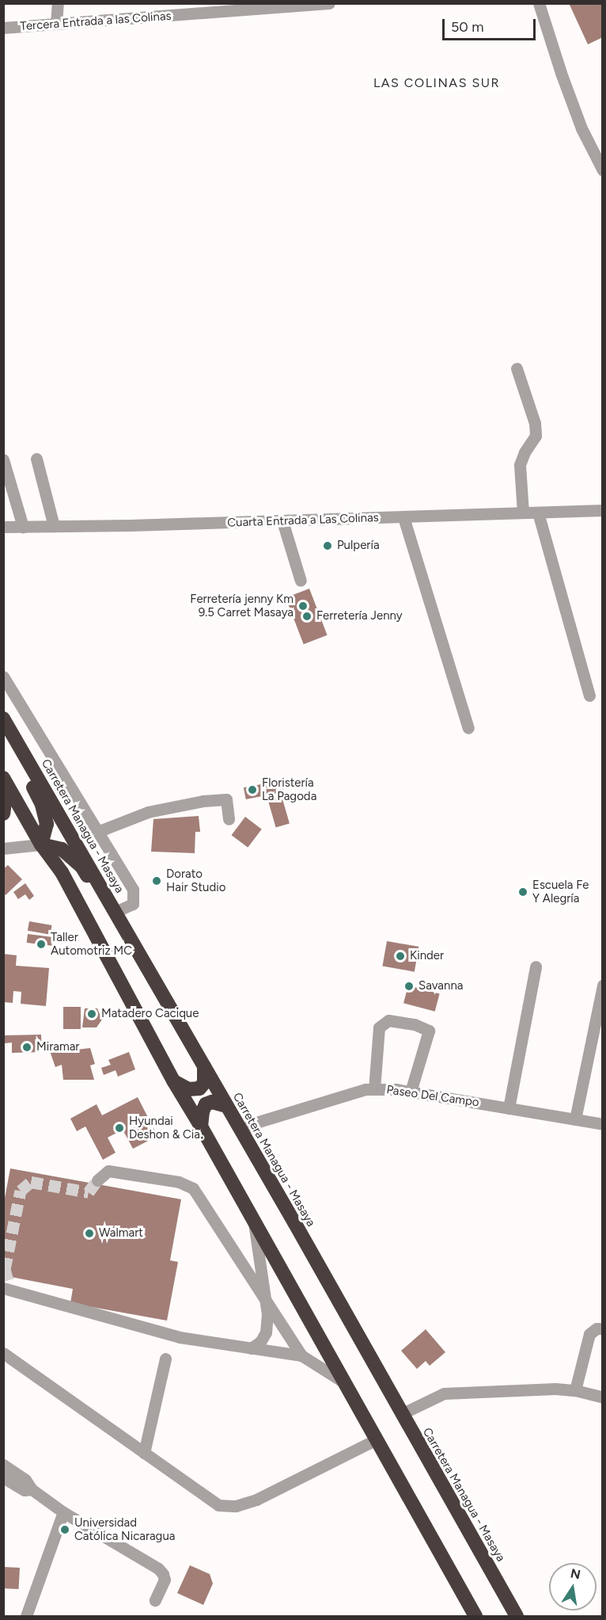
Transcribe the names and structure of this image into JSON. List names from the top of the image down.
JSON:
{
  "streets": {
    "highway": ["Carretera Managua - Masaya"],
    "street": ["Tercera Entrada a las Colinas", "Cuarta Entrada a Las Colinas", "Paseo Del Campo"]
  },
  "crossings": [
    ["Carretera Managua - Masaya", "Paseo Del Campo"]
  ],
  "districts": ["LAS COLINAS SUR"],
  "places": [
    "Pulpería",
    "Ferretería jenny Km 9.5 Carret Masaya",
    "Ferretería Jenny",
    "Floristería La Pagoda",
    "Dorato Hair Studio",
    "Escuela Fe Y Alegría",
    "Taller Automotriz MC",
    "Kinder",
    "Savanna",
    "Matadero Cacique",
    "Miramar",
    "Hyundai Deshon & Cia.",
    "Walmart",
    "Universidad Católica Nicaragua"
  ],
  "scale_bar": "50 m",
  "north": "top"
}
